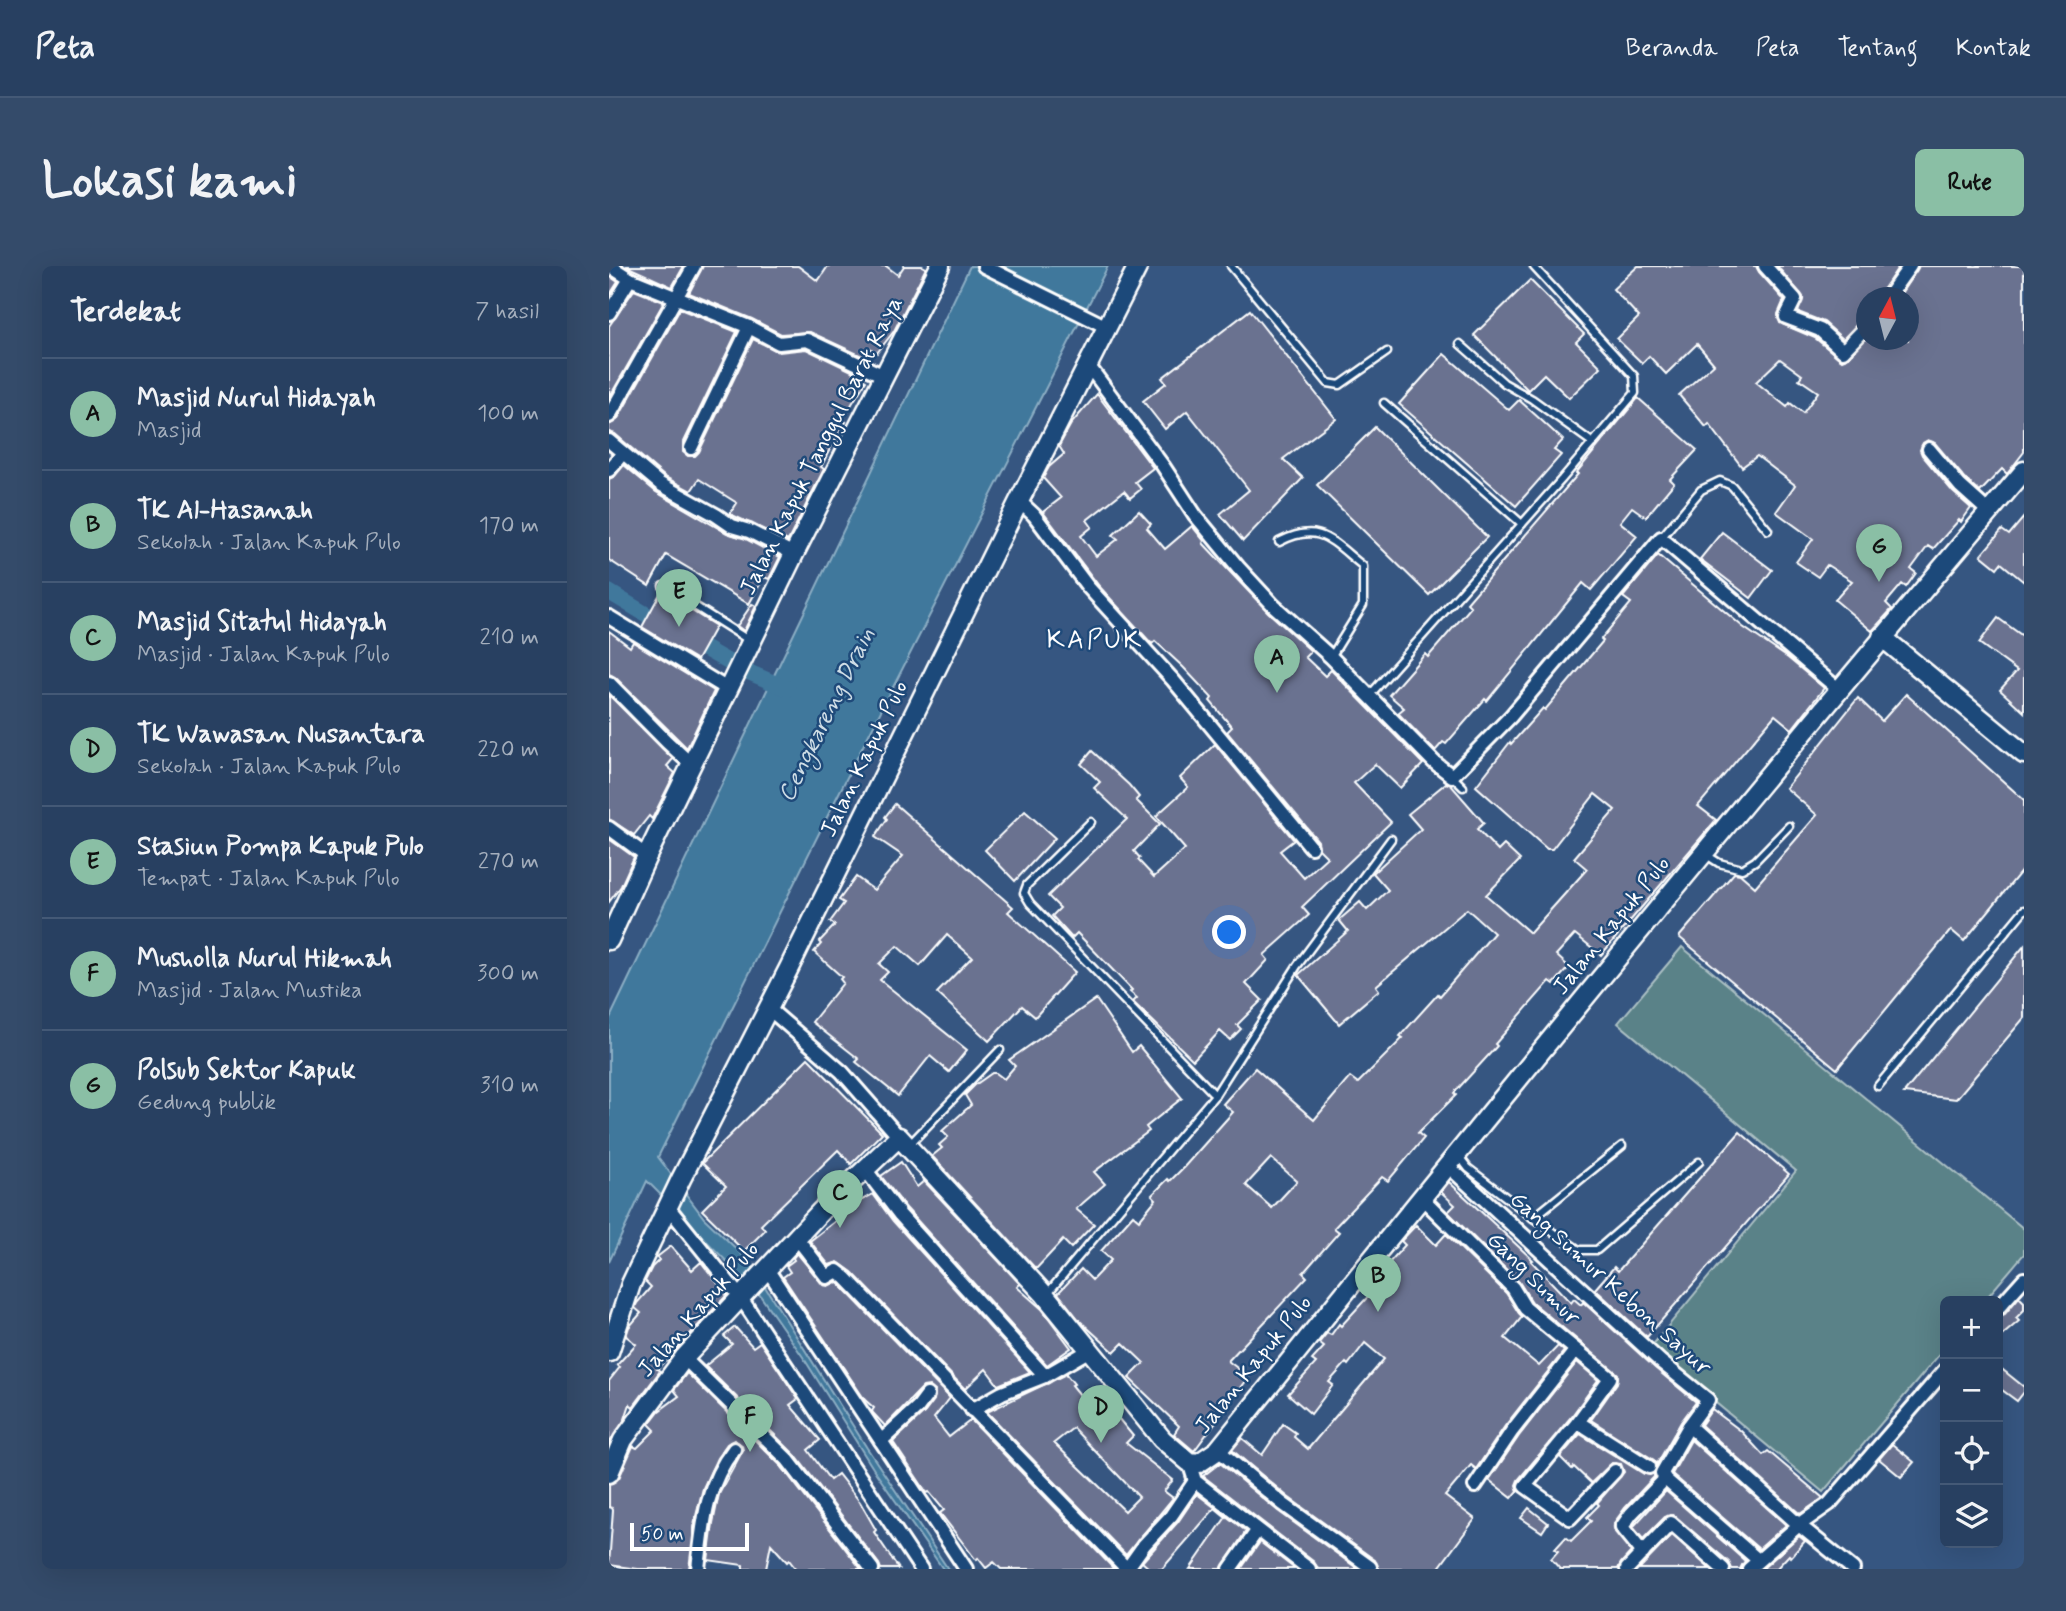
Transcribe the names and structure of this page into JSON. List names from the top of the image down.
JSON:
{
  "streets": {
    "street": [
      "Jalan Kapuk Tanggul Barat Raya",
      "Jalan Kapuk Pulo",
      "Gang Sumur",
      "Gang Sumur Kebon Sayur"
    ]
  },
  "crossings": [
    ["Jalan Kapuk Pulo", "Gang Sumur"],
    ["Jalan Kapuk Pulo", "Gang Sumur Kebon Sayur"]
  ],
  "districts": ["KAPUK"],
  "water": ["Cengkareng Drain"],
  "scale_bar": "50 m",
  "north": "top",
  "page": {
    "header": "Peta",
    "nav": [
      "Beranda",
      "Peta",
      "Tentang",
      "Kontak"
    ],
    "buttons": "Rute",
    "title": "Lokasi kami",
    "heading": ["Terdekat", "7 hasil"],
    "list": [
      {
        "mark": "A",
        "name": "Masjid Nurul Hidayah",
        "note": "Masjid",
        "value": "100 m"
      },
      {
        "mark": "B",
        "name": "TK Al-Hasanah",
        "note": "Sekolah · Jalan Kapuk Pulo",
        "value": "170 m"
      },
      {
        "mark": "C",
        "name": "Masjid Sitatul Hidayah",
        "note": "Masjid · Jalan Kapuk Pulo",
        "value": "210 m"
      },
      {
        "mark": "D",
        "name": "TK Wawasan Nusantara",
        "note": "Sekolah · Jalan Kapuk Pulo",
        "value": "220 m"
      },
      {
        "mark": "E",
        "name": "Stasiun Pompa Kapuk Pulo",
        "note": "Tempat · Jalan Kapuk Pulo",
        "value": "270 m"
      },
      {
        "mark": "F",
        "name": "Musholla Nurul Hikmah",
        "note": "Masjid · Jalan Mustika",
        "value": "300 m"
      },
      {
        "mark": "G",
        "name": "Polsub Sektor Kapuk",
        "note": "Gedung publik",
        "value": "310 m"
      }
    ],
    "pins": [
      "G",
      "E",
      "A",
      "C",
      "B",
      "D",
      "F"
    ],
    "map_buttons": ["+", "−"],
    "scale": "50 m"
  }
}
